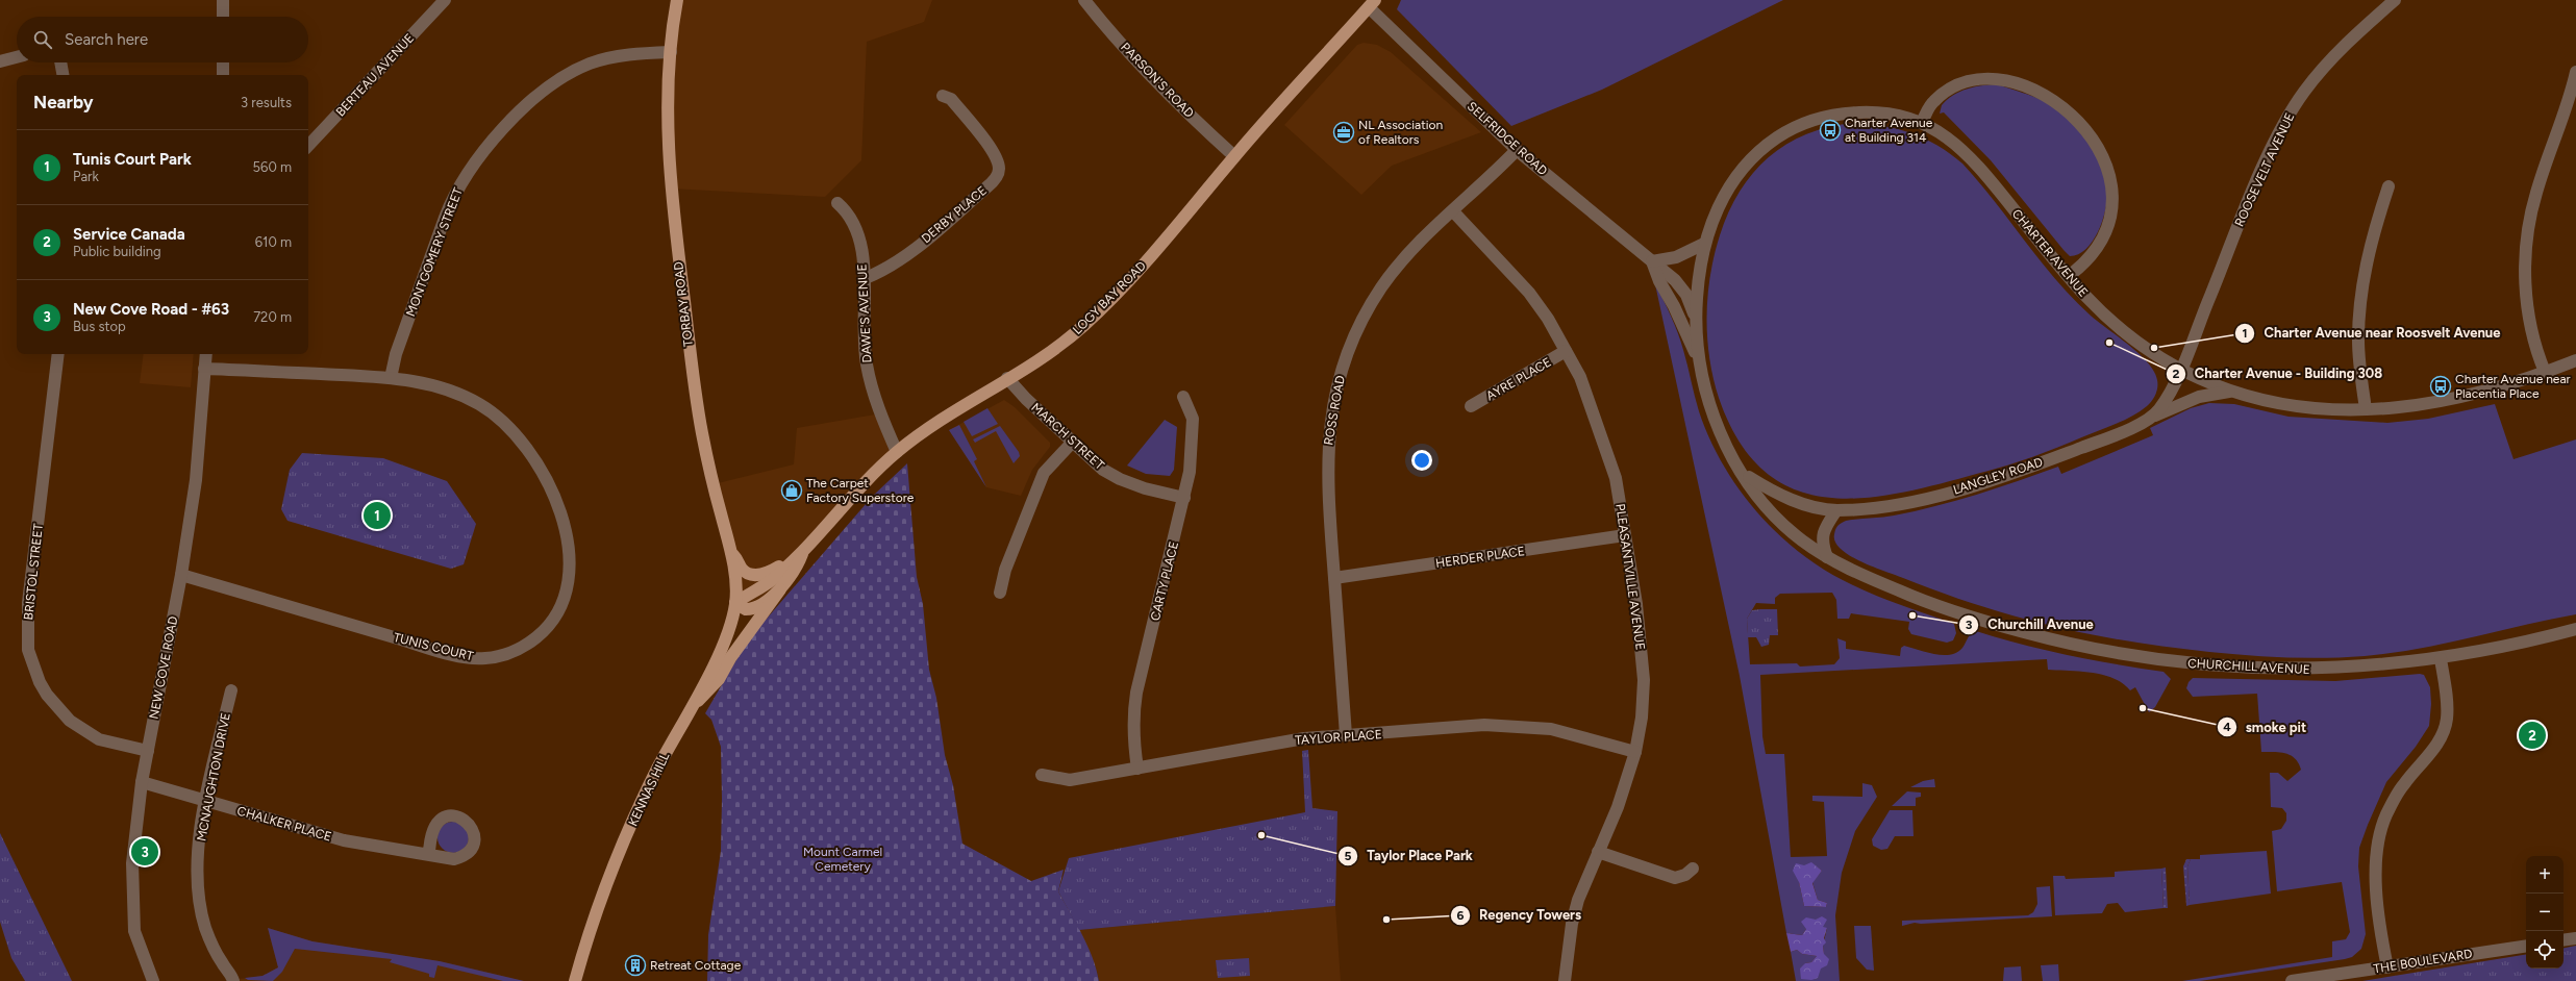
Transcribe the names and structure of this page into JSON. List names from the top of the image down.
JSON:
{
  "streets": {
    "main road": ["LOGY BAY ROAD", "TORBAY ROAD", "KENNAS HILL"],
    "street": [
      "BERTEAU AVENUE",
      "PARSON'S ROAD",
      "SELFRIDGE ROAD",
      "ROOSEVELT AVENUE",
      "DERBY PLACE",
      "MONTGOMERY STREET",
      "CHARTER AVENUE",
      "DAWE'S AVENUE",
      "AYRE PLACE",
      "ROSS ROAD",
      "MARCH STREET",
      "LANGLEY ROAD",
      "HERDER PLACE",
      "BRISTOL STREET",
      "PLEASANTVILLE AVENUE",
      "CARTY PLACE",
      "TUNIS COURT",
      "CHURCHILL AVENUE",
      "NEW COVE ROAD",
      "TAYLOR PLACE",
      "MCNAUGHTON DRIVE",
      "CHALKER PLACE",
      "THE BOULEVARD"
    ]
  },
  "crossings": [
    ["PARSON'S ROAD", "LOGY BAY ROAD"],
    ["SELFRIDGE ROAD", "CHARTER AVENUE"],
    ["SELFRIDGE ROAD", "LOGY BAY ROAD"],
    ["SELFRIDGE ROAD", "ROSS ROAD"],
    ["ROOSEVELT AVENUE", "CHARTER AVENUE"],
    ["ROOSEVELT AVENUE", "LANGLEY ROAD"],
    ["DERBY PLACE", "DAWE'S AVENUE"],
    ["MONTGOMERY STREET", "TORBAY ROAD"],
    ["MONTGOMERY STREET", "TUNIS COURT"],
    ["CHARTER AVENUE", "LANGLEY ROAD"],
    ["CHARTER AVENUE", "CHURCHILL AVENUE"],
    ["LOGY BAY ROAD", "TORBAY ROAD"],
    ["LOGY BAY ROAD", "DAWE'S AVENUE"],
    ["LOGY BAY ROAD", "MARCH STREET"],
    ["LOGY BAY ROAD", "KENNAS HILL"],
    ["TORBAY ROAD", "KENNAS HILL"],
    ["AYRE PLACE", "PLEASANTVILLE AVENUE"],
    ["ROSS ROAD", "HERDER PLACE"],
    ["ROSS ROAD", "PLEASANTVILLE AVENUE"],
    ["ROSS ROAD", "TAYLOR PLACE"],
    ["MARCH STREET", "CARTY PLACE"],
    ["LANGLEY ROAD", "CHURCHILL AVENUE"],
    ["HERDER PLACE", "PLEASANTVILLE AVENUE"],
    ["BRISTOL STREET", "NEW COVE ROAD"],
    ["PLEASANTVILLE AVENUE", "TAYLOR PLACE"],
    ["CARTY PLACE", "TAYLOR PLACE"],
    ["TUNIS COURT", "NEW COVE ROAD"],
    ["NEW COVE ROAD", "CHALKER PLACE"],
    ["MCNAUGHTON DRIVE", "CHALKER PLACE"]
  ],
  "parks": ["Mount Carmel Cemetery"],
  "places": {
    "bus stop": ["Charter Avenue at Building 314", "Charter Avenue near Placentia Place"],
    "office": ["NL Association of Realtors"],
    "other": [
      "Charter Avenue - Building 308",
      "Charter Avenue near Roosvelt Avenue",
      "Churchill Avenue",
      "smoke pit",
      "Taylor Place Park",
      "Regency Towers"
    ],
    "shop": ["The Carpet Factory Superstore"],
    "building": ["Retreat Cottage"]
  },
  "page": {
    "search": "Search here",
    "heading": ["Nearby", "3 results"],
    "list": [
      {
        "mark": "1",
        "name": "Tunis Court Park",
        "note": "Park",
        "value": "560 m"
      },
      {
        "mark": "2",
        "name": "Service Canada",
        "note": "Public building",
        "value": "610 m"
      },
      {
        "mark": "3",
        "name": "New Cove Road - #63",
        "note": "Bus stop",
        "value": "720 m"
      }
    ],
    "pins": ["1", "2", "3"],
    "map_buttons": ["+", "−"]
  }
}
